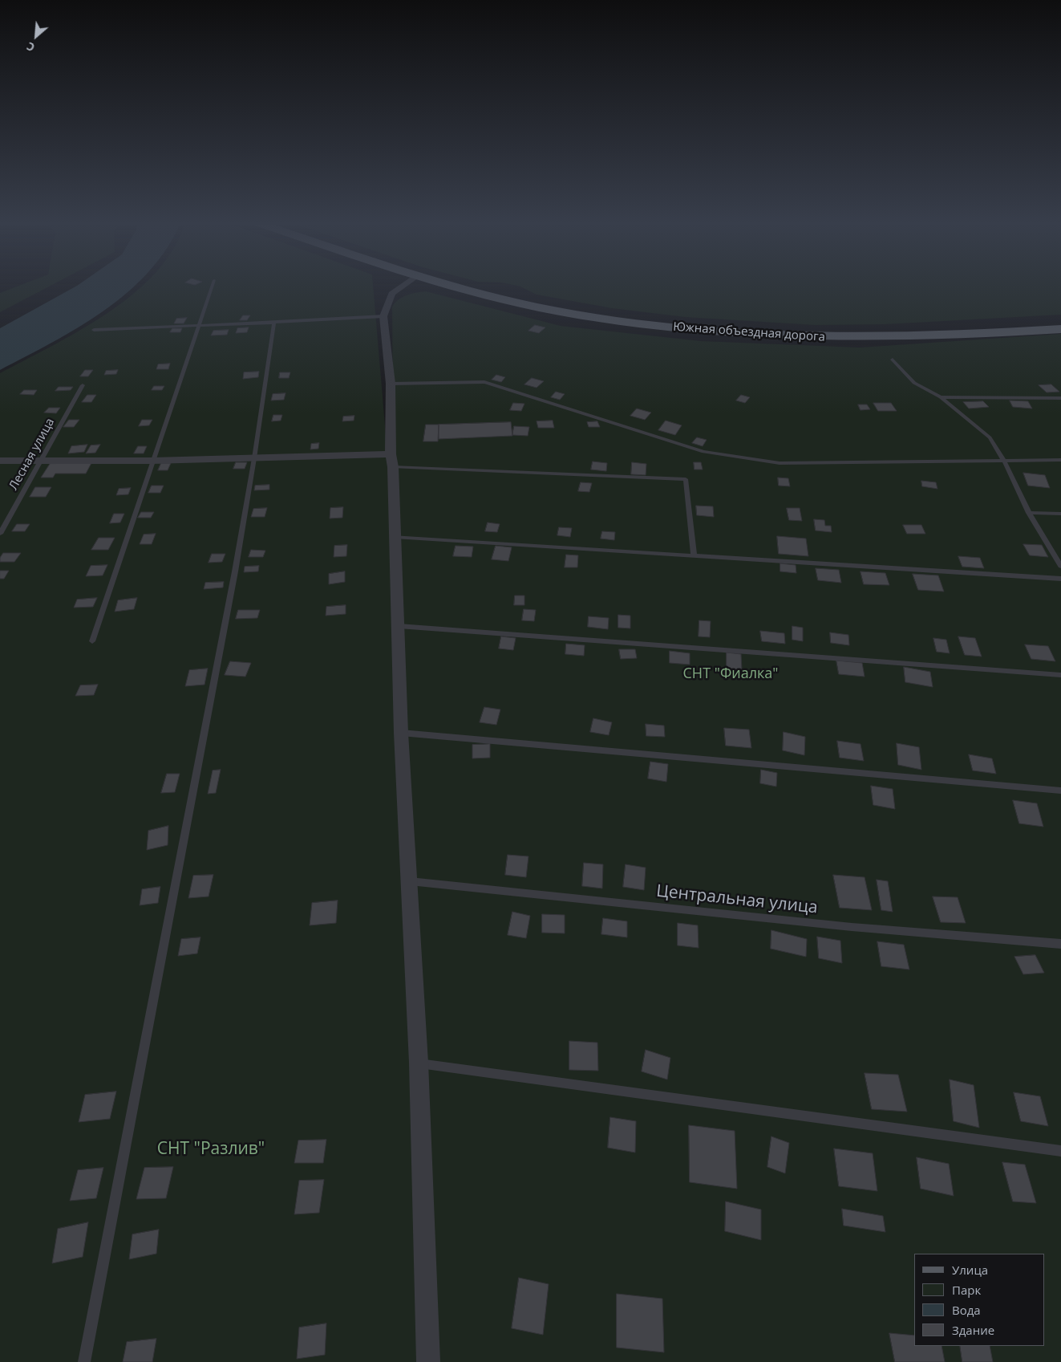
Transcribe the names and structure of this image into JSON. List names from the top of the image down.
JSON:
{
  "streets": {
    "main road": ["Южная объездная дорога"],
    "lane": ["Лесная улица", "Центральная улица"]
  },
  "parks": ["СНТ \"Фиалка\"", "СНТ \"Разлив\""],
  "legend": [
    "Улица",
    "Парк",
    "Вода",
    "Здание"
  ],
  "north": "bottom left"
}
